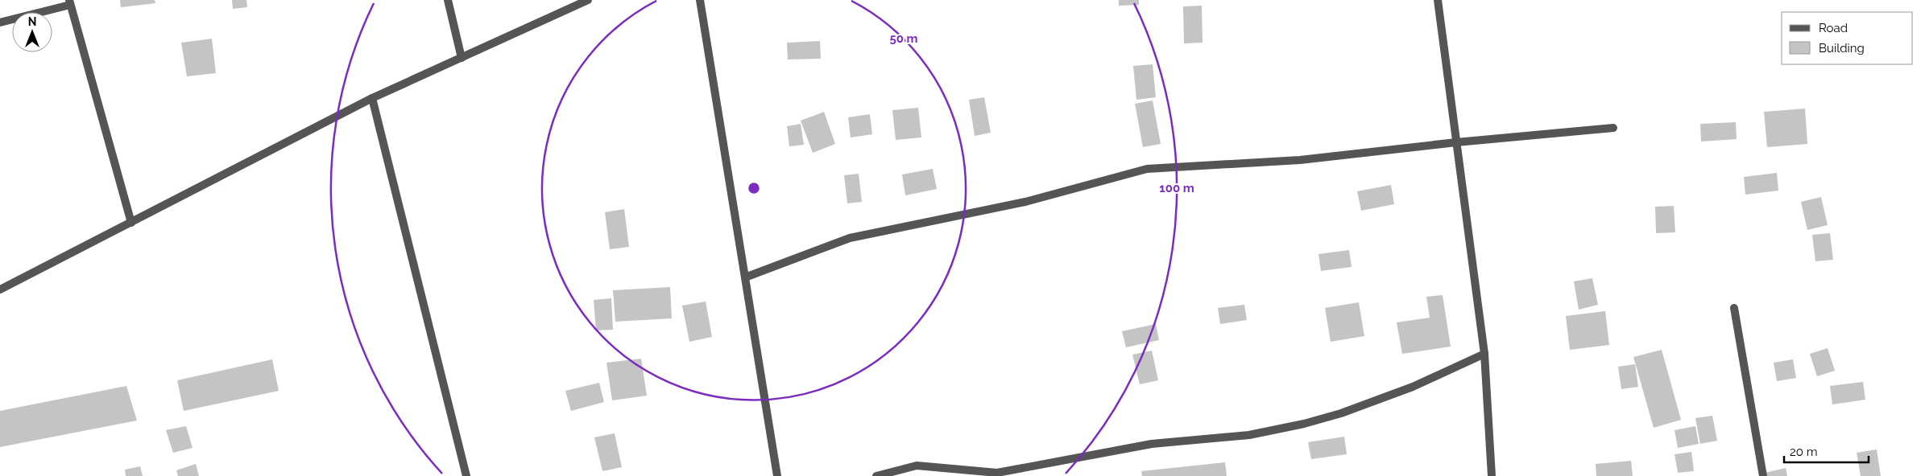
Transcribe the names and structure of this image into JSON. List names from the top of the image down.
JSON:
{
  "legend": ["Road", "Building"],
  "scale_bar": "20 m",
  "north": "top",
  "rings": ["50 m", "100 m"]
}
